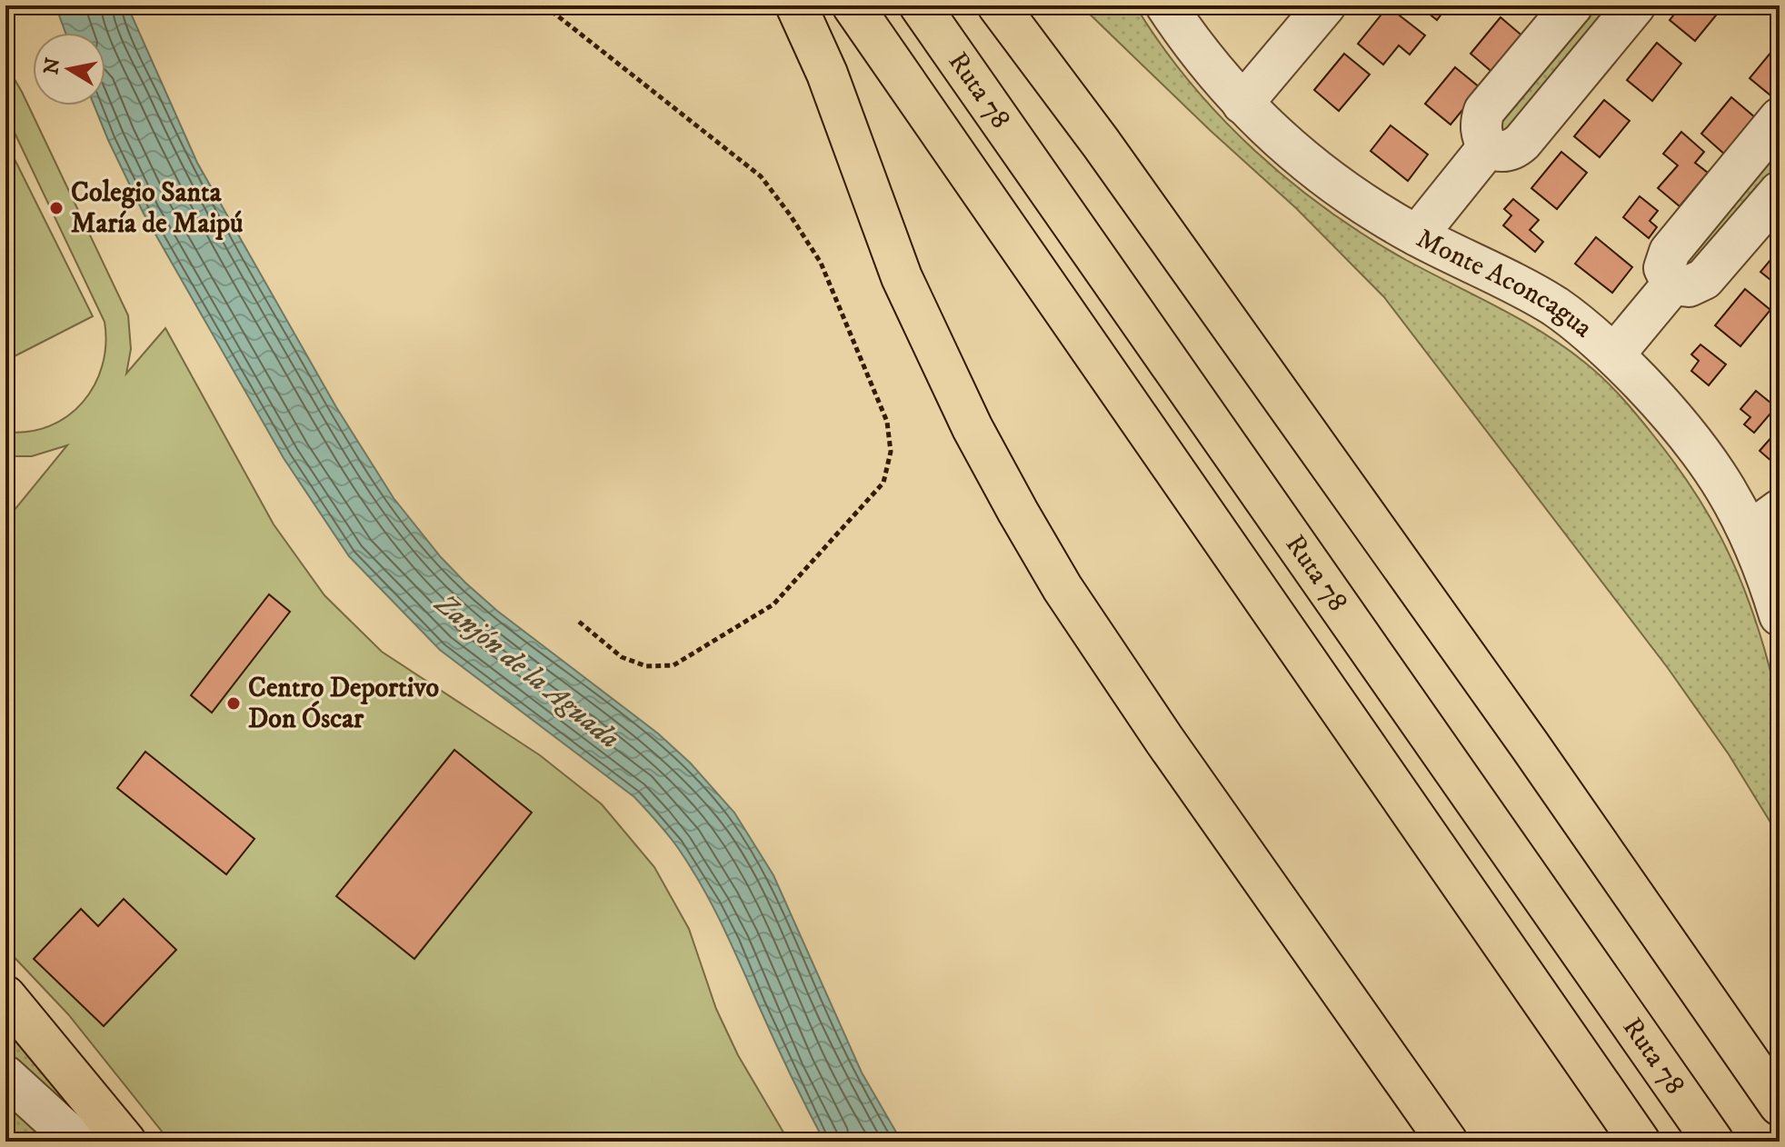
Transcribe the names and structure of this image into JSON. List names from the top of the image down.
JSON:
{
  "streets": {
    "main road": ["Ruta 78"],
    "street": ["Monte Aconcagua"]
  },
  "water": ["Zanjón de la Aguada"],
  "places": ["Colegio Santa María de Maipú", "Centro Deportivo Don Óscar"],
  "north": "left"
}
